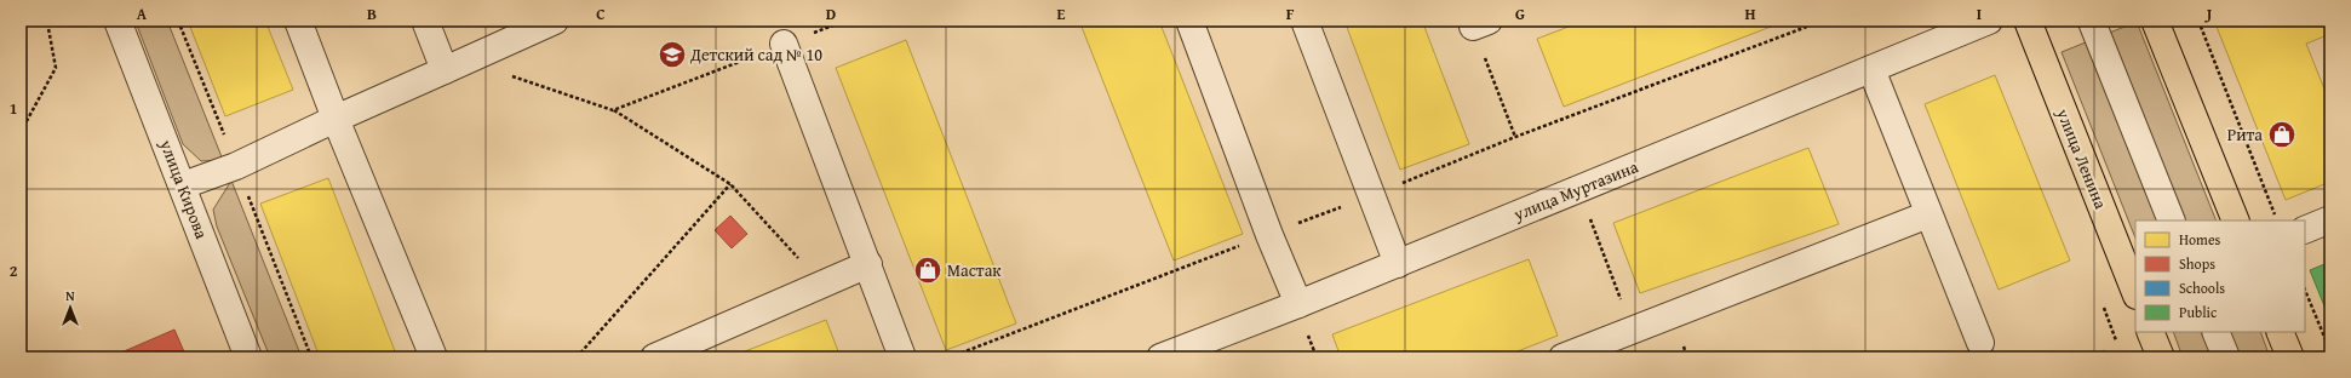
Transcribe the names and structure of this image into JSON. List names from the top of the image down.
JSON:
{
  "streets": {
    "main road": ["улица Ленина"],
    "street": ["улица Кирова", "улица Муртазина"]
  },
  "places": {
    "school or university": ["Детский сад № 10"],
    "shop": ["Рита", "Мастак"]
  },
  "legend": [
    "Homes",
    "Shops",
    "Schools",
    "Public"
  ],
  "north": "top",
  "grid": {
    "columns": [
      "A",
      "B",
      "C",
      "D",
      "E",
      "F",
      "G",
      "H",
      "I",
      "J"
    ],
    "rows": ["1", "2"]
  }
}
